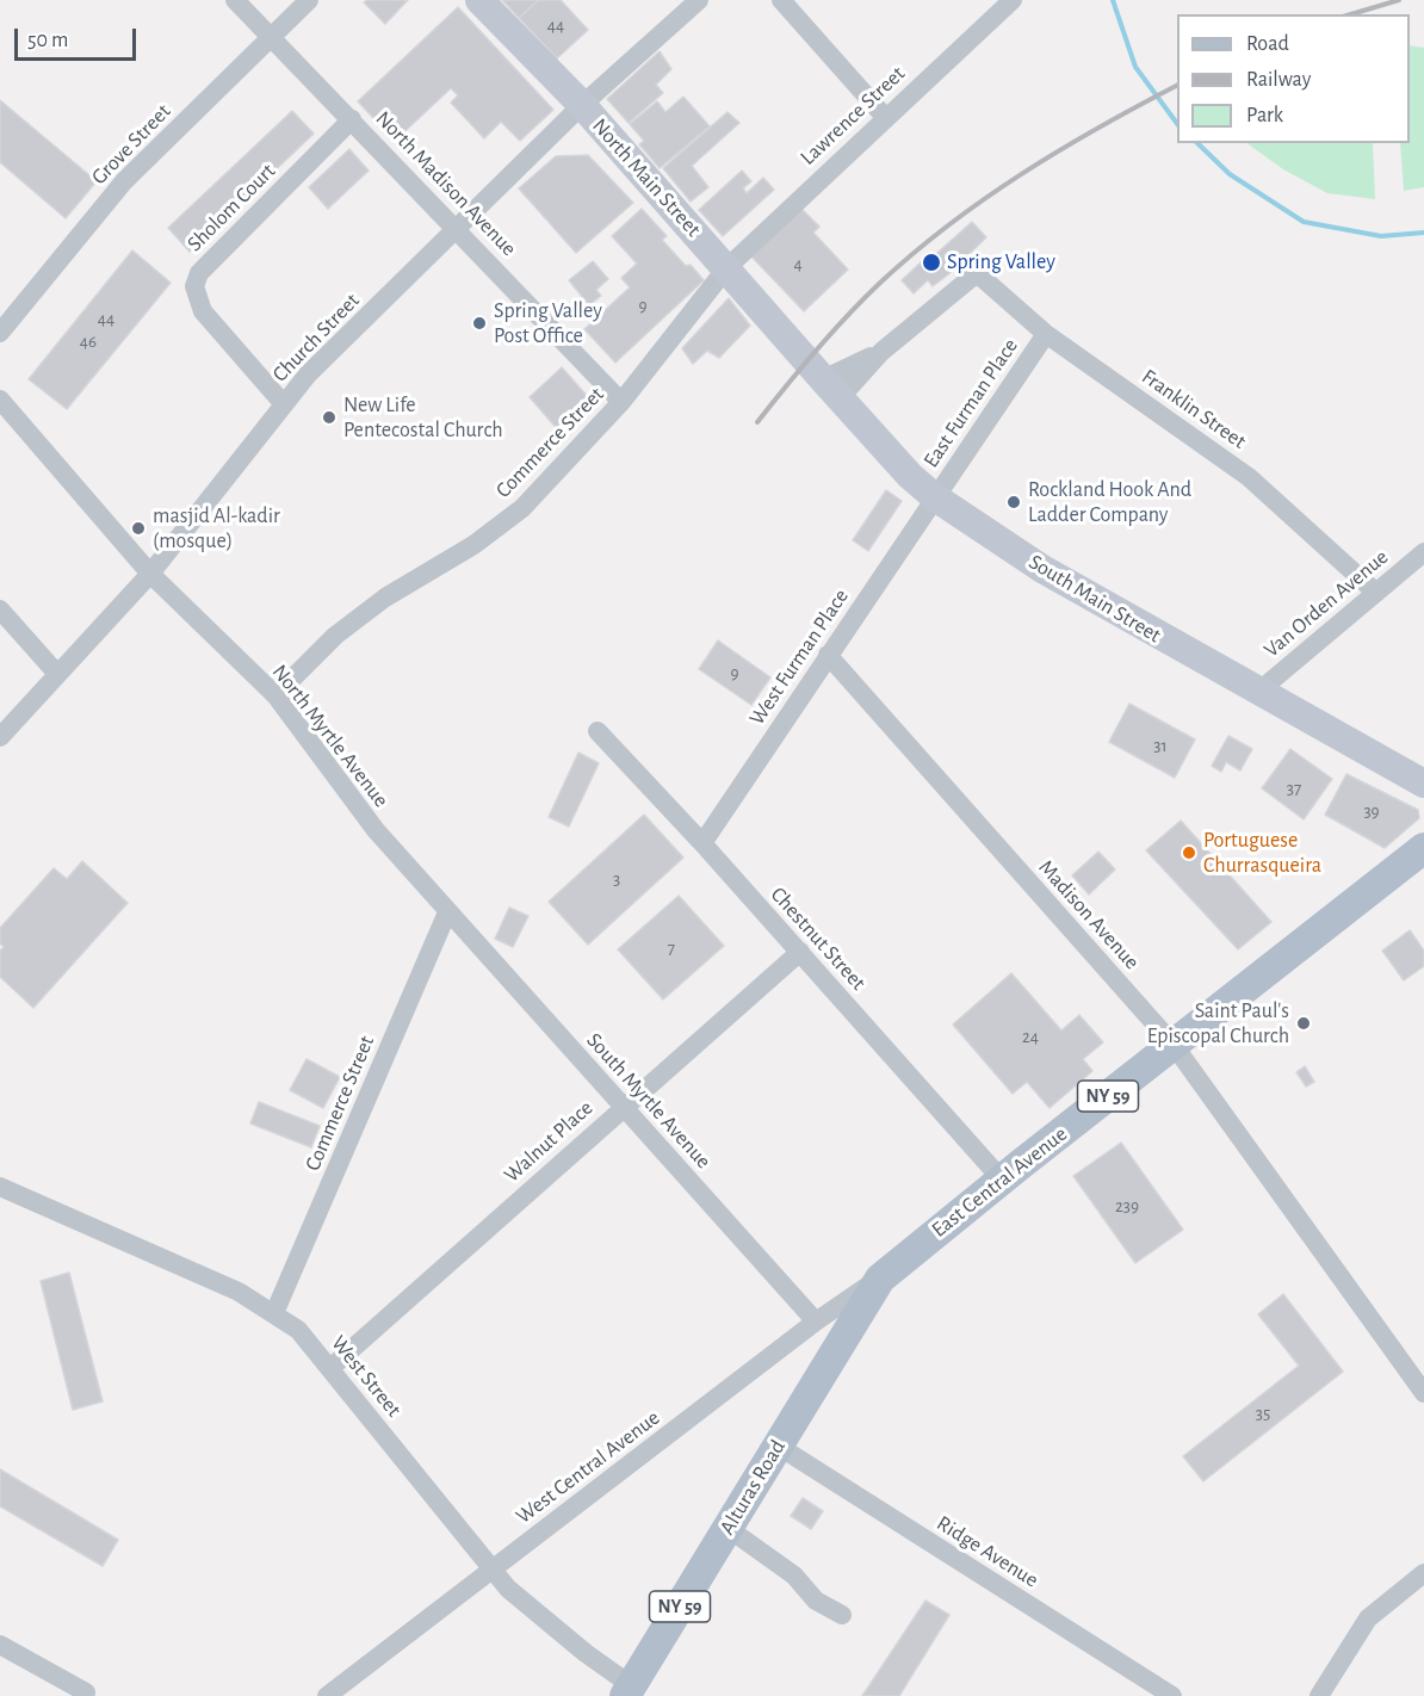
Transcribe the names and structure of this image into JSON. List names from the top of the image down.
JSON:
{
  "streets": {
    "main road": [
      "North Main Street",
      "South Main Street",
      "NY 59",
      "East Central Avenue",
      "Alturas Road"
    ],
    "street": [
      "Lawrence Street",
      "Grove Street",
      "North Madison Avenue",
      "Sholom Court",
      "Church Street",
      "East Furman Place",
      "Franklin Street",
      "Commerce Street",
      "Van Orden Avenue",
      "West Furman Place",
      "North Myrtle Avenue",
      "Madison Avenue",
      "Chestnut Street",
      "South Myrtle Avenue",
      "Walnut Place",
      "West Street",
      "West Central Avenue",
      "Ridge Avenue"
    ]
  },
  "crossings": [
    ["Lawrence Street", "North Main Street"],
    ["Lawrence Street", "Commerce Street"],
    ["Grove Street", "North Madison Avenue"],
    ["North Main Street", "Church Street"],
    ["North Main Street", "Franklin Street"],
    ["North Main Street", "Commerce Street"],
    ["North Main Street", "South Main Street"],
    ["North Madison Avenue", "Sholom Court"],
    ["North Madison Avenue", "Church Street"],
    ["North Madison Avenue", "Commerce Street"],
    ["Sholom Court", "Church Street"],
    ["Church Street", "North Myrtle Avenue"],
    ["East Furman Place", "Franklin Street"],
    ["East Furman Place", "South Main Street"],
    ["East Furman Place", "West Furman Place"],
    ["Franklin Street", "South Main Street"],
    ["Franklin Street", "Van Orden Avenue"],
    ["Commerce Street", "North Myrtle Avenue"],
    ["Commerce Street", "South Myrtle Avenue"],
    ["Commerce Street", "West Street"],
    ["South Main Street", "Van Orden Avenue"],
    ["South Main Street", "West Furman Place"],
    ["West Furman Place", "Madison Avenue"],
    ["West Furman Place", "Chestnut Street"],
    ["North Myrtle Avenue", "South Myrtle Avenue"],
    ["Madison Avenue", "East Central Avenue"],
    ["Chestnut Street", "Walnut Place"],
    ["Chestnut Street", "East Central Avenue"],
    ["South Myrtle Avenue", "Walnut Place"],
    ["South Myrtle Avenue", "West Central Avenue"],
    ["Walnut Place", "West Street"],
    ["East Central Avenue", "West Central Avenue"],
    ["East Central Avenue", "Alturas Road"],
    ["West Street", "West Central Avenue"],
    ["West Street", "Alturas Road"],
    ["West Central Avenue", "Alturas Road"],
    ["Alturas Road", "Ridge Avenue"]
  ],
  "places": [
    "Spring Valley",
    "Spring Valley Post Office",
    "New Life Pentecostal Church",
    "Rockland Hook And Ladder Company",
    "masjid Al-kadir (mosque)",
    "Portuguese Churrasqueira",
    "Saint Paul's Episcopal Church"
  ],
  "house_numbers": [
    "44",
    "4",
    "9",
    "44",
    "46",
    "9",
    "31",
    "37",
    "39",
    "3",
    "7",
    "24",
    "239",
    "35"
  ],
  "legend": ["Road", "Railway", "Park"],
  "scale_bar": "50 m"
}
